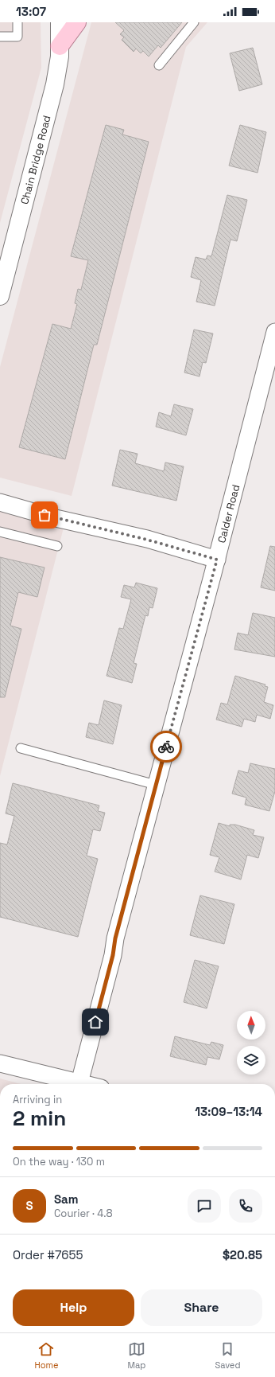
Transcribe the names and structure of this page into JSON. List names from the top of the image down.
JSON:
{
  "streets": {
    "street": ["Chain Bridge Road", "Calder Road"]
  },
  "north": "top",
  "page": {
    "status": "13:07",
    "heading": ["2 min", "Arriving in", "13:09–13:14"],
    "panel": [
      "Sam",
      "Courier · 4.8",
      "Order #7655",
      "$20.85"
    ],
    "bar": "On the way · 130 m",
    "round": "S",
    "buttons": ["Help", "Share"],
    "tabs": ["Home", "Map", "Saved"]
  }
}
